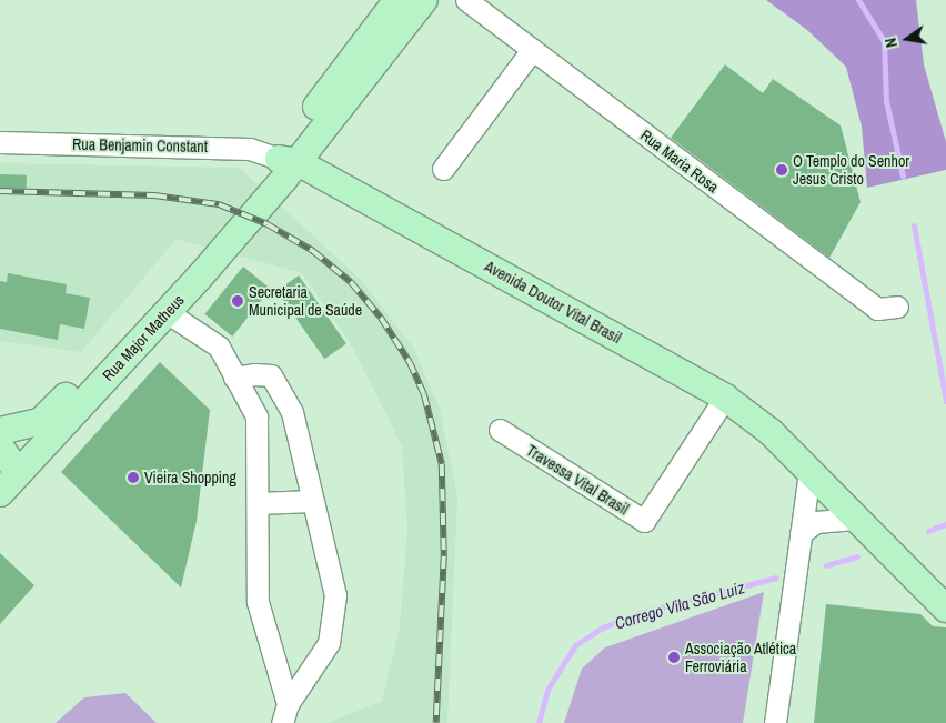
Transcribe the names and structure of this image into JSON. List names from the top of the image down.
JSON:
{
  "streets": {
    "main road": ["Avenida Doutor Vital Brasil", "Rua Major Matheus"],
    "street": ["Rua Benjamin Constant", "Rua Maria Rosa", "Travessa Vital Brasil"]
  },
  "crossings": [
    ["Rua Benjamin Constant", "Avenida Doutor Vital Brasil"],
    ["Rua Benjamin Constant", "Rua Major Matheus"],
    ["Avenida Doutor Vital Brasil", "Rua Major Matheus"],
    ["Avenida Doutor Vital Brasil", "Travessa Vital Brasil"]
  ],
  "water": ["Corrego Vila São Luiz"],
  "places": [
    "O Templo do Senhor Jesus Cristo",
    "Secretaria Municipal de Saúde",
    "Vieira Shopping",
    "Associação Atlética Ferroviária"
  ],
  "north": "left"
}
